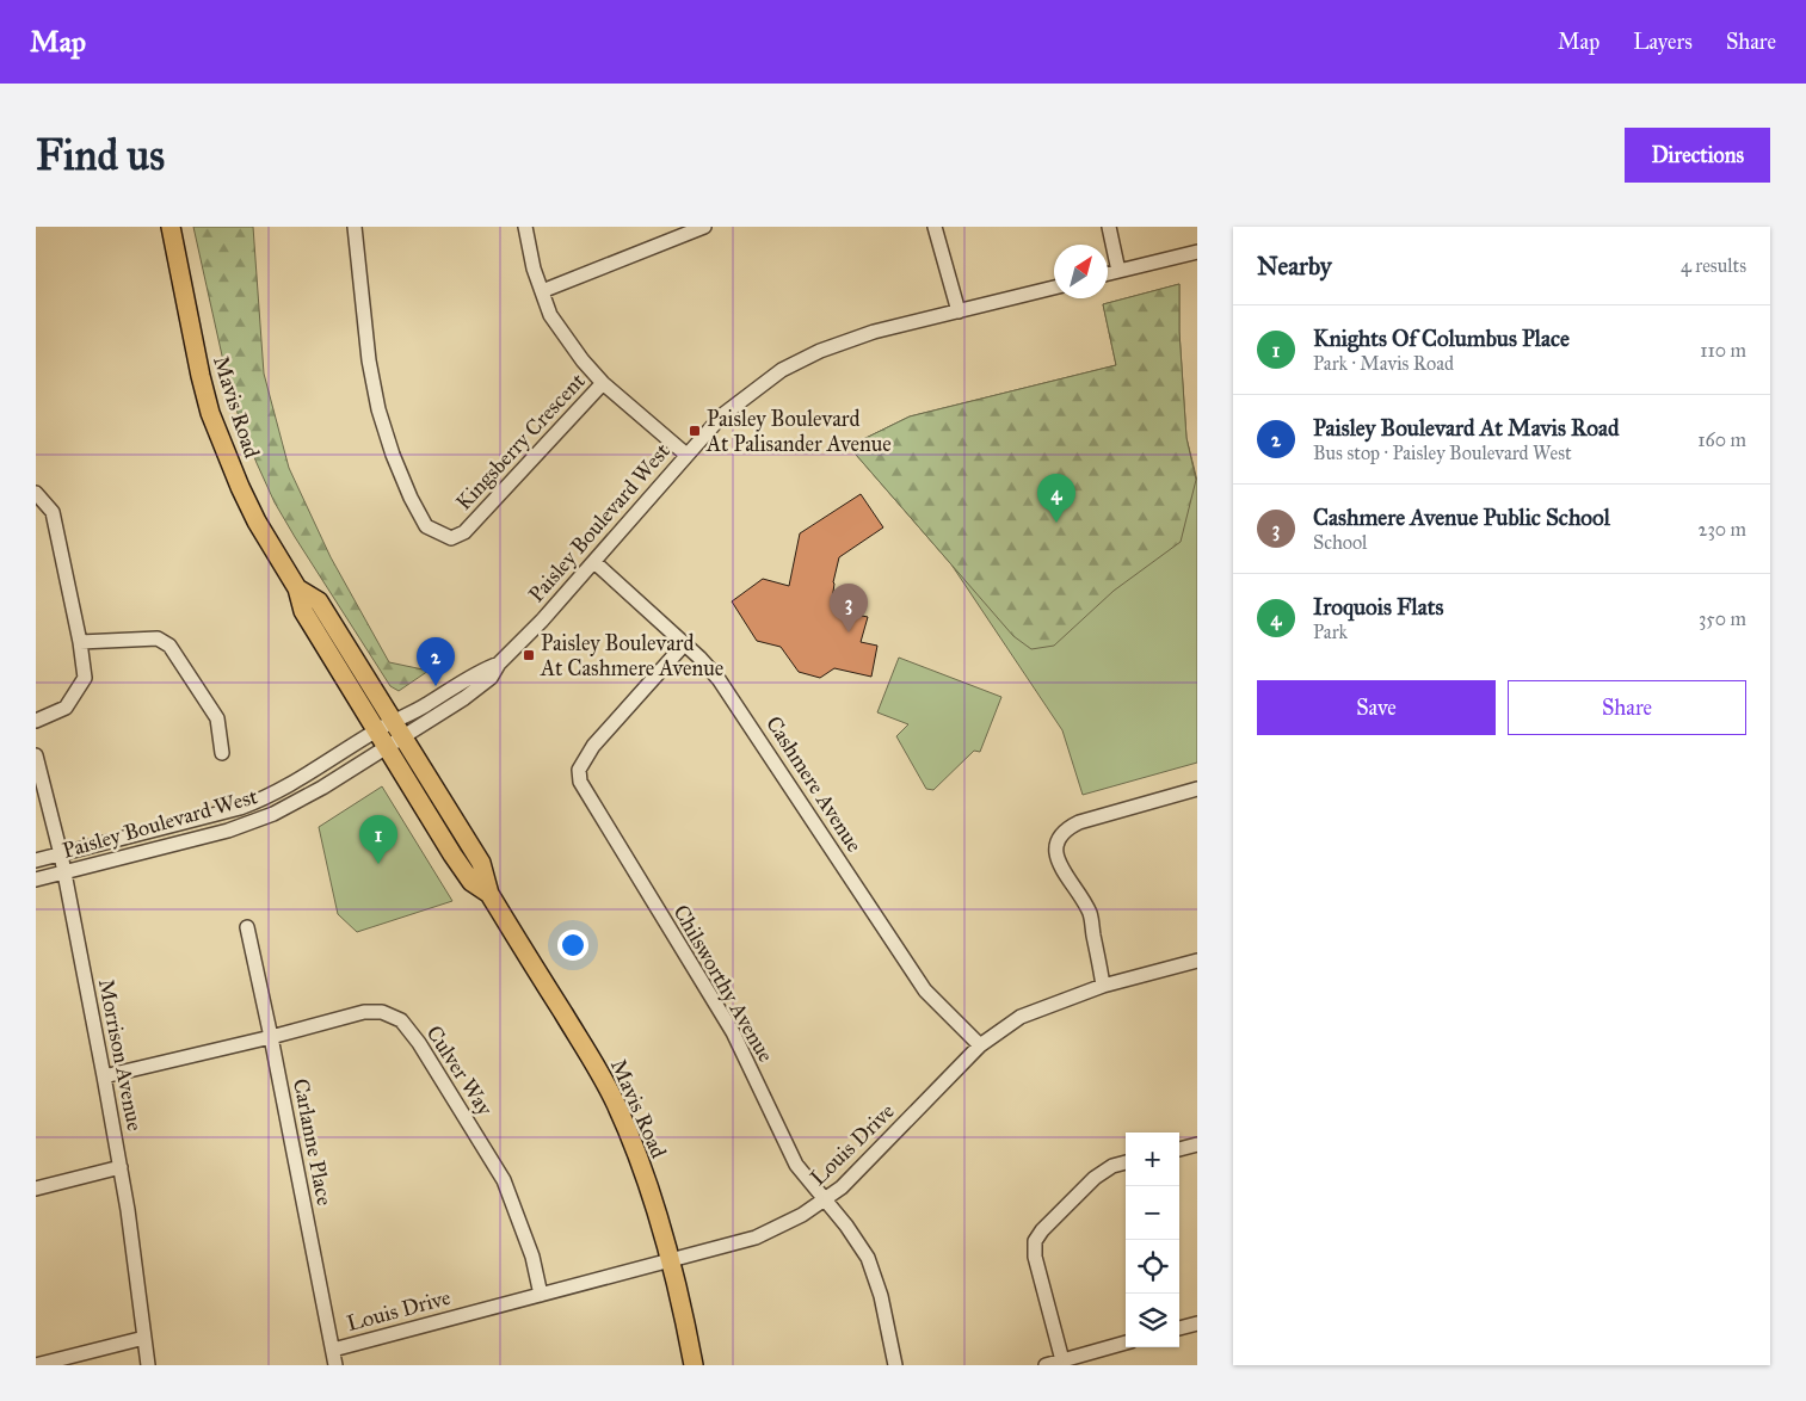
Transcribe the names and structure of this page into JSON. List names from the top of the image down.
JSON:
{
  "streets": {
    "main road": ["Mavis Road"],
    "street": [
      "Kingsberry Crescent",
      "Paisley Boulevard West",
      "Cashmere Avenue",
      "Chilsworthy Avenue",
      "Morrison Avenue",
      "Culver Way",
      "Carlanne Place",
      "Louis Drive"
    ]
  },
  "crossings": [
    ["Mavis Road", "Paisley Boulevard West"],
    ["Mavis Road", "Louis Drive"],
    ["Paisley Boulevard West", "Cashmere Avenue"],
    ["Paisley Boulevard West", "Morrison Avenue"],
    ["Cashmere Avenue", "Chilsworthy Avenue"],
    ["Cashmere Avenue", "Louis Drive"],
    ["Chilsworthy Avenue", "Louis Drive"],
    ["Morrison Avenue", "Culver Way"],
    ["Culver Way", "Carlanne Place"],
    ["Culver Way", "Louis Drive"],
    ["Carlanne Place", "Louis Drive"]
  ],
  "places": {
    "transit": ["Paisley Boulevard At Palisander Avenue", "Paisley Boulevard At Cashmere Avenue"]
  },
  "north": "top right",
  "page": {
    "header": "Map",
    "nav": ["Map", "Layers", "Share"],
    "buttons": [
      "Directions",
      ["Save", "Share"]
    ],
    "title": "Find us",
    "heading": ["Nearby", "4 results"],
    "list": [
      {
        "mark": "1",
        "name": "Knights Of Columbus Place",
        "note": "Park · Mavis Road",
        "value": "110 m"
      },
      {
        "mark": "2",
        "name": "Paisley Boulevard At Mavis Road",
        "note": "Bus stop · Paisley Boulevard West",
        "value": "160 m"
      },
      {
        "mark": "3",
        "name": "Cashmere Avenue Public School",
        "note": "School",
        "value": "230 m"
      },
      {
        "mark": "4",
        "name": "Iroquois Flats",
        "note": "Park",
        "value": "350 m"
      }
    ],
    "pins": [
      "4",
      "3",
      "2",
      "1"
    ],
    "map_buttons": ["+", "−"]
  }
}
